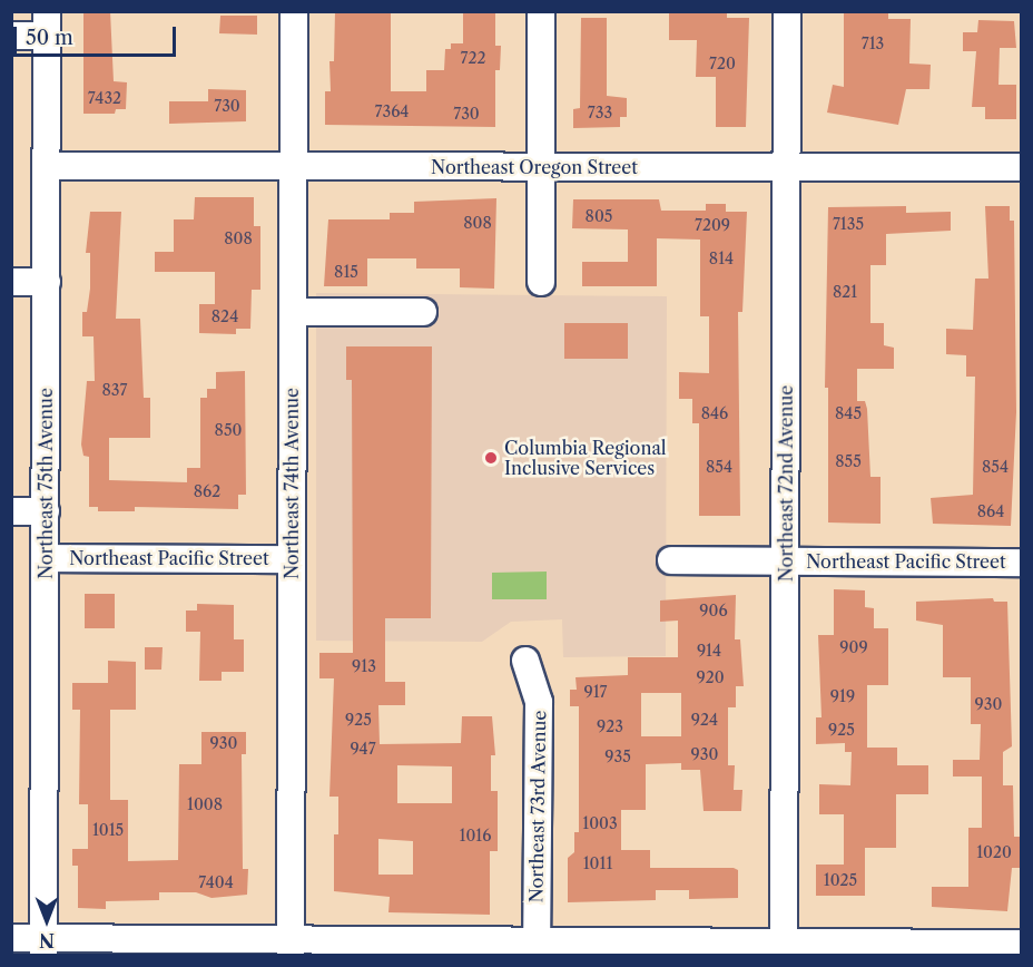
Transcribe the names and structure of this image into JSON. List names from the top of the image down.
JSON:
{
  "streets": {
    "street": [
      "Northeast Oregon Street",
      "Northeast 75th Avenue",
      "Northeast 74th Avenue",
      "Northeast 72nd Avenue",
      "Northeast Pacific Street",
      "Northeast 73rd Avenue"
    ]
  },
  "crossings": [
    ["Northeast Oregon Street", "Northeast 75th Avenue"],
    ["Northeast Oregon Street", "Northeast 74th Avenue"],
    ["Northeast Oregon Street", "Northeast 72nd Avenue"],
    ["Northeast 75th Avenue", "Northeast Pacific Street"],
    ["Northeast 74th Avenue", "Northeast Pacific Street"],
    ["Northeast 72nd Avenue", "Northeast Pacific Street"]
  ],
  "places": ["Columbia Regional Inclusive Services"],
  "house_numbers": [
    "713",
    "722",
    "720",
    "7432",
    "730",
    "7364",
    "733",
    "730",
    "805",
    "808",
    "7135",
    "7209",
    "808",
    "814",
    "815",
    "821",
    "824",
    "837",
    "846",
    "845",
    "850",
    "855",
    "854",
    "854",
    "862",
    "864",
    "906",
    "909",
    "914",
    "913",
    "920",
    "917",
    "919",
    "930",
    "925",
    "924",
    "923",
    "925",
    "930",
    "947",
    "930",
    "935",
    "1008",
    "1003",
    "1015",
    "1016",
    "1020",
    "1011",
    "1025",
    "7404"
  ],
  "scale_bar": "50 m",
  "north": "bottom"
}
